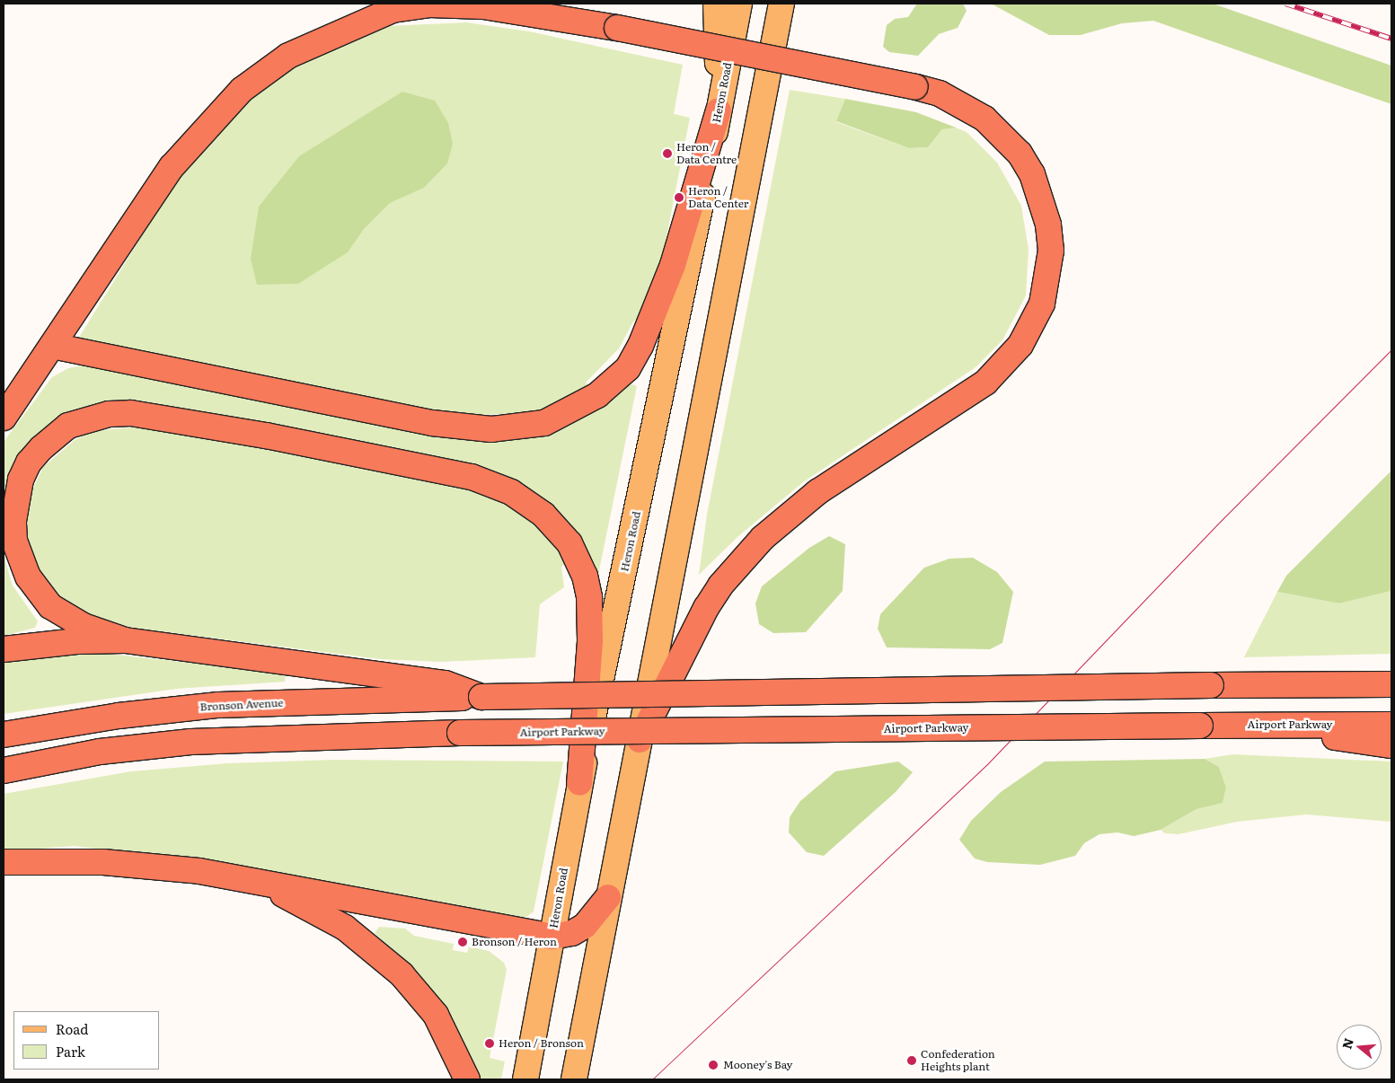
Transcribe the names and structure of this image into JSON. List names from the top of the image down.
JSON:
{
  "streets": {
    "highway": ["Bronson Avenue", "Airport Parkway"],
    "main road": ["Heron Road"]
  },
  "places": [
    "Heron / Data Centre",
    "Heron / Data Center",
    "Bronson / Heron",
    "Heron / Bronson",
    "Confederation Heights plant",
    "Mooney's Bay"
  ],
  "legend": ["Road", "Park"],
  "north": "left"
}
